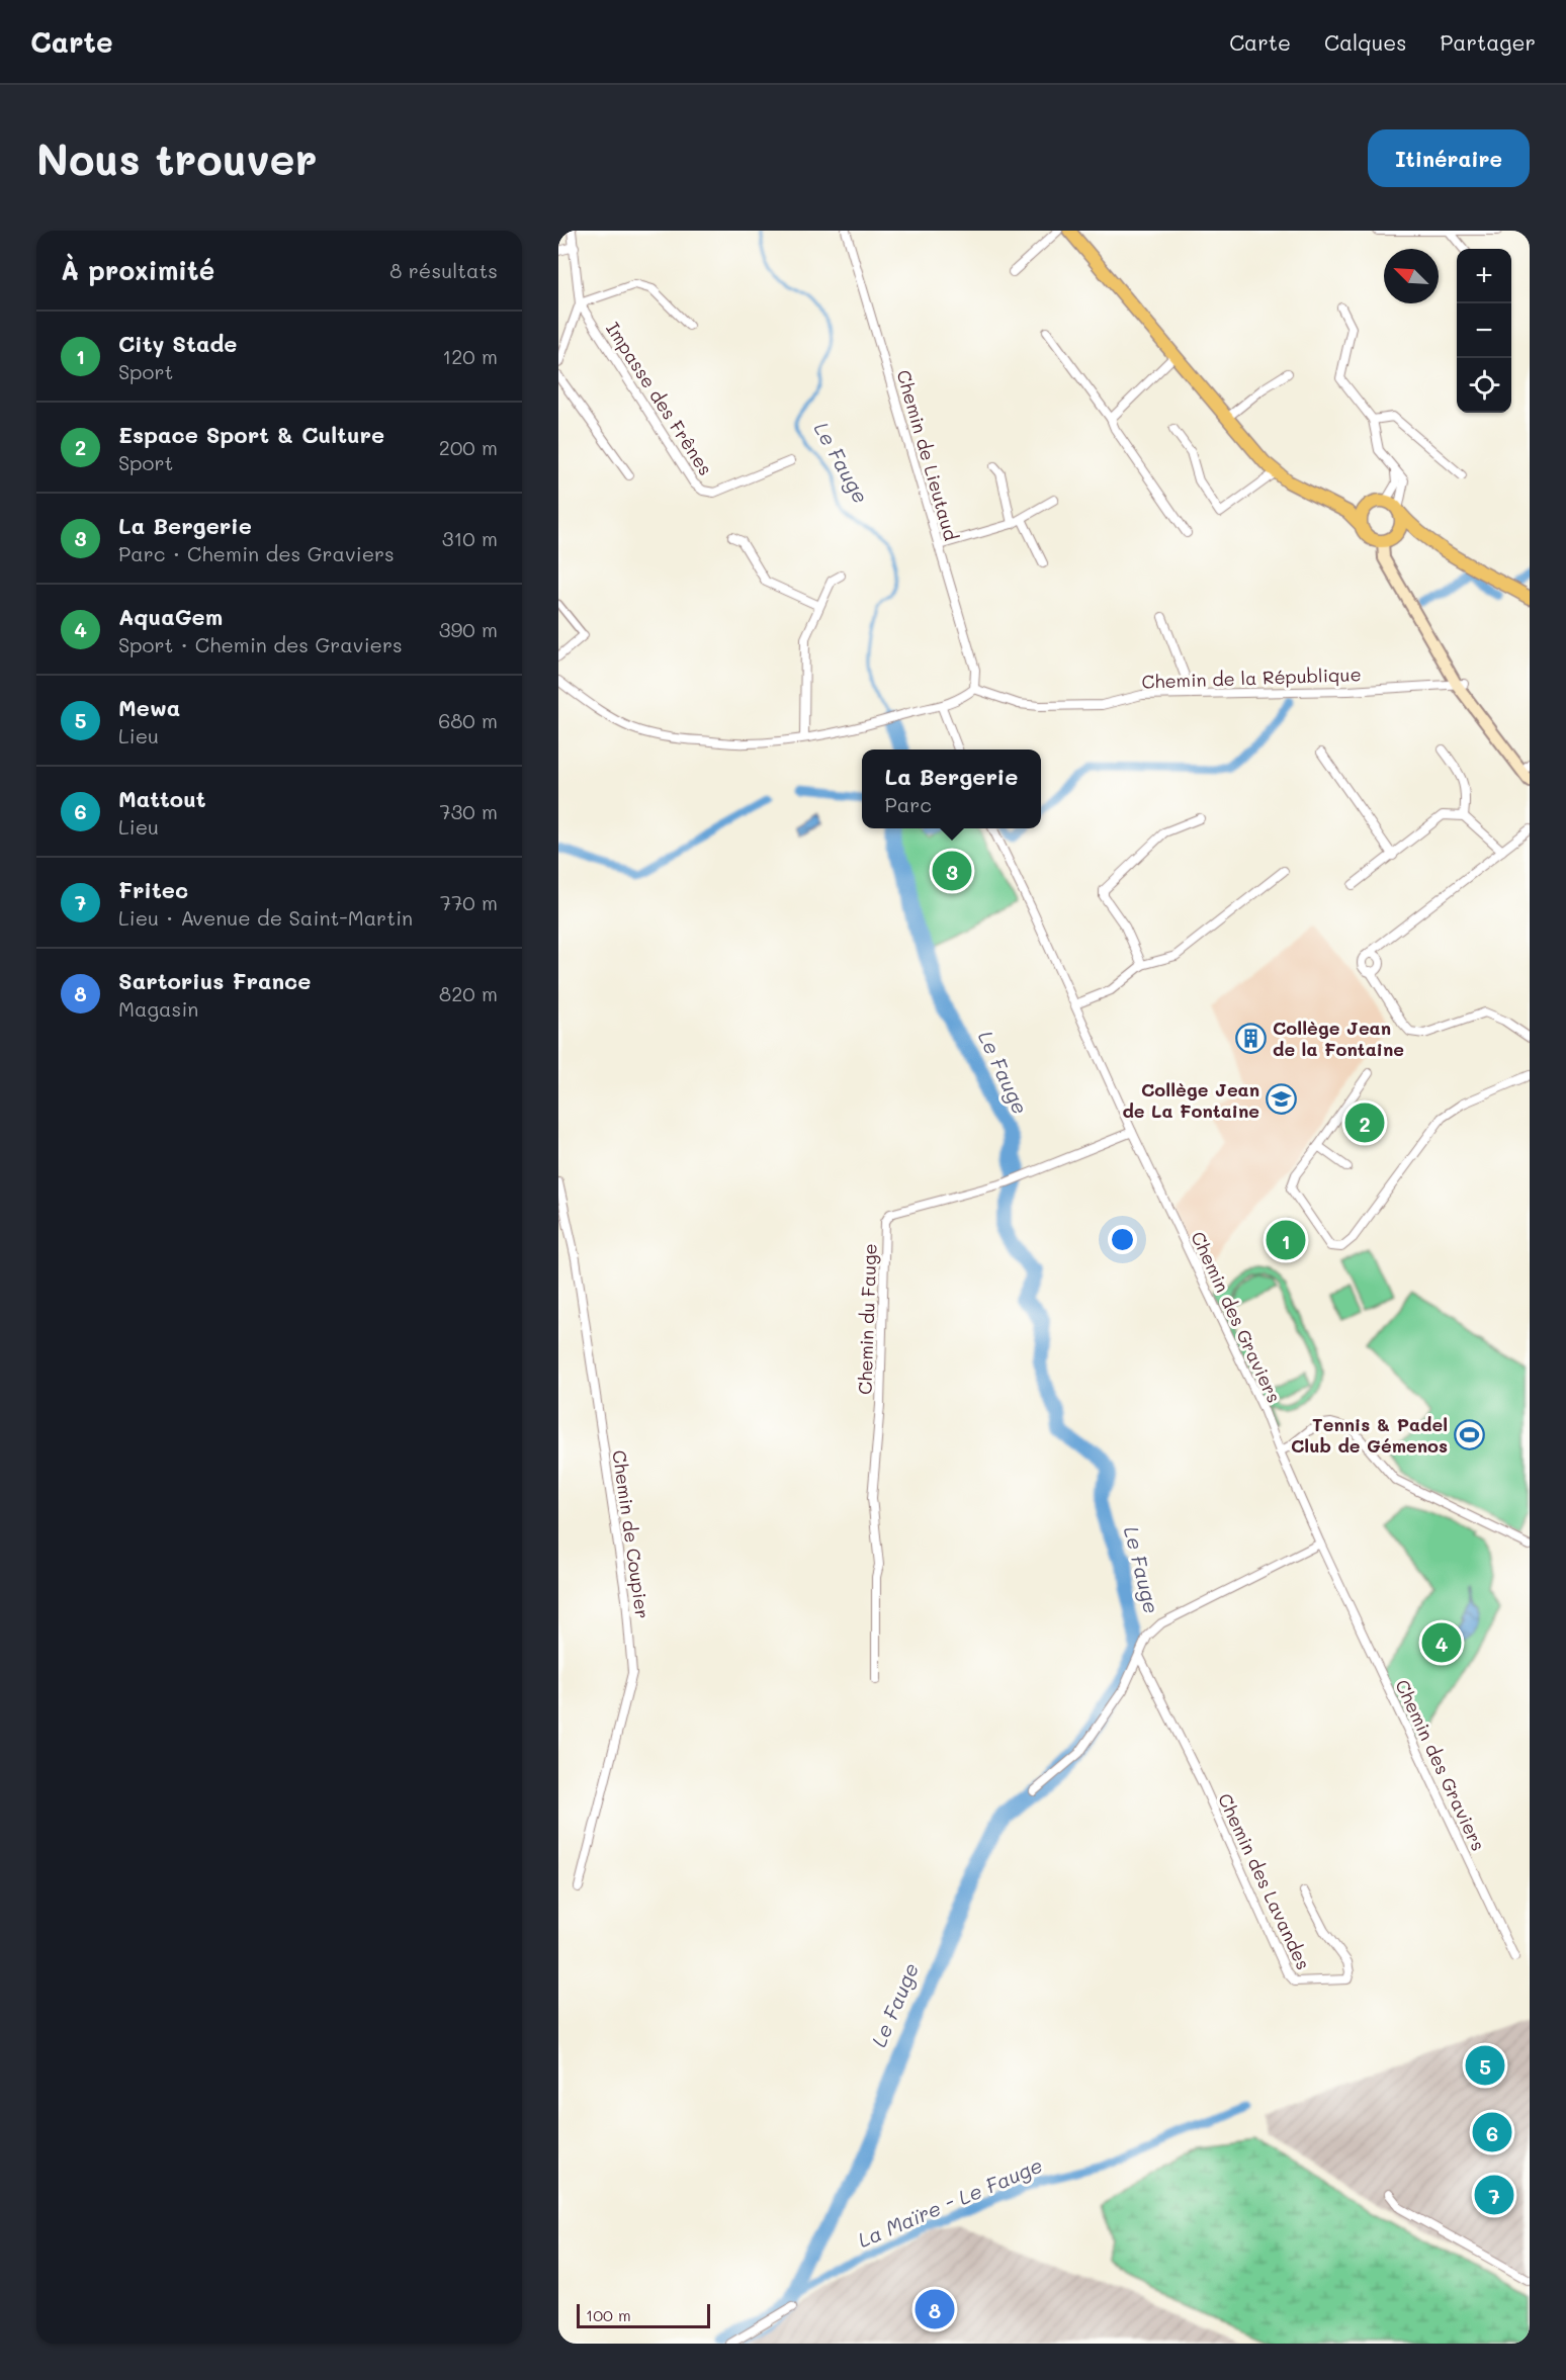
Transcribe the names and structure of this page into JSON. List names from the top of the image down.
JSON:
{
  "streets": {
    "street": [
      "Impasse des Frênes",
      "Chemin de Lieutaud",
      "Chemin de la République",
      "Chemin des Graviers",
      "Chemin du Fauge",
      "Chemin de Coupier",
      "Chemin des Lavandes"
    ]
  },
  "crossings": [
    ["Chemin de Lieutaud", "Chemin de la République"],
    ["Chemin des Graviers", "Chemin du Fauge"]
  ],
  "water": ["Le Fauge", "La Maïre - Le Fauge"],
  "places": {
    "building": ["Collège Jean de la Fontaine"],
    "school or university": ["Collège Jean de La Fontaine"],
    "sports": ["Tennis & Padel Club de Gémenos"]
  },
  "scale_bar": "100 m",
  "north": "top left",
  "page": {
    "header": "Carte",
    "nav": ["Carte", "Calques", "Partager"],
    "buttons": "Itinéraire",
    "title": "Nous trouver",
    "heading": ["À proximité", "8 résultats"],
    "map_buttons": ["+", "−"],
    "list": [
      {
        "mark": "1",
        "name": "City Stade",
        "note": "Sport",
        "value": "120 m"
      },
      {
        "mark": "2",
        "name": "Espace Sport & Culture",
        "note": "Sport",
        "value": "200 m"
      },
      {
        "mark": "3",
        "name": "La Bergerie",
        "note": "Parc · Chemin des Graviers",
        "value": "310 m"
      },
      {
        "mark": "4",
        "name": "AquaGem",
        "note": "Sport · Chemin des Graviers",
        "value": "390 m"
      },
      {
        "mark": "5",
        "name": "Mewa",
        "note": "Lieu",
        "value": "680 m"
      },
      {
        "mark": "6",
        "name": "Mattout",
        "note": "Lieu",
        "value": "730 m"
      },
      {
        "mark": "7",
        "name": "Fritec",
        "note": "Lieu · Avenue de Saint-Martin",
        "value": "770 m"
      },
      {
        "mark": "8",
        "name": "Sartorius France",
        "note": "Magasin",
        "value": "820 m"
      }
    ],
    "popup": ["La Bergerie", "Parc"],
    "pins": [
      "3",
      "2",
      "1",
      "4",
      "5",
      "6",
      "7",
      "8"
    ],
    "scale": "100 m"
  }
}
